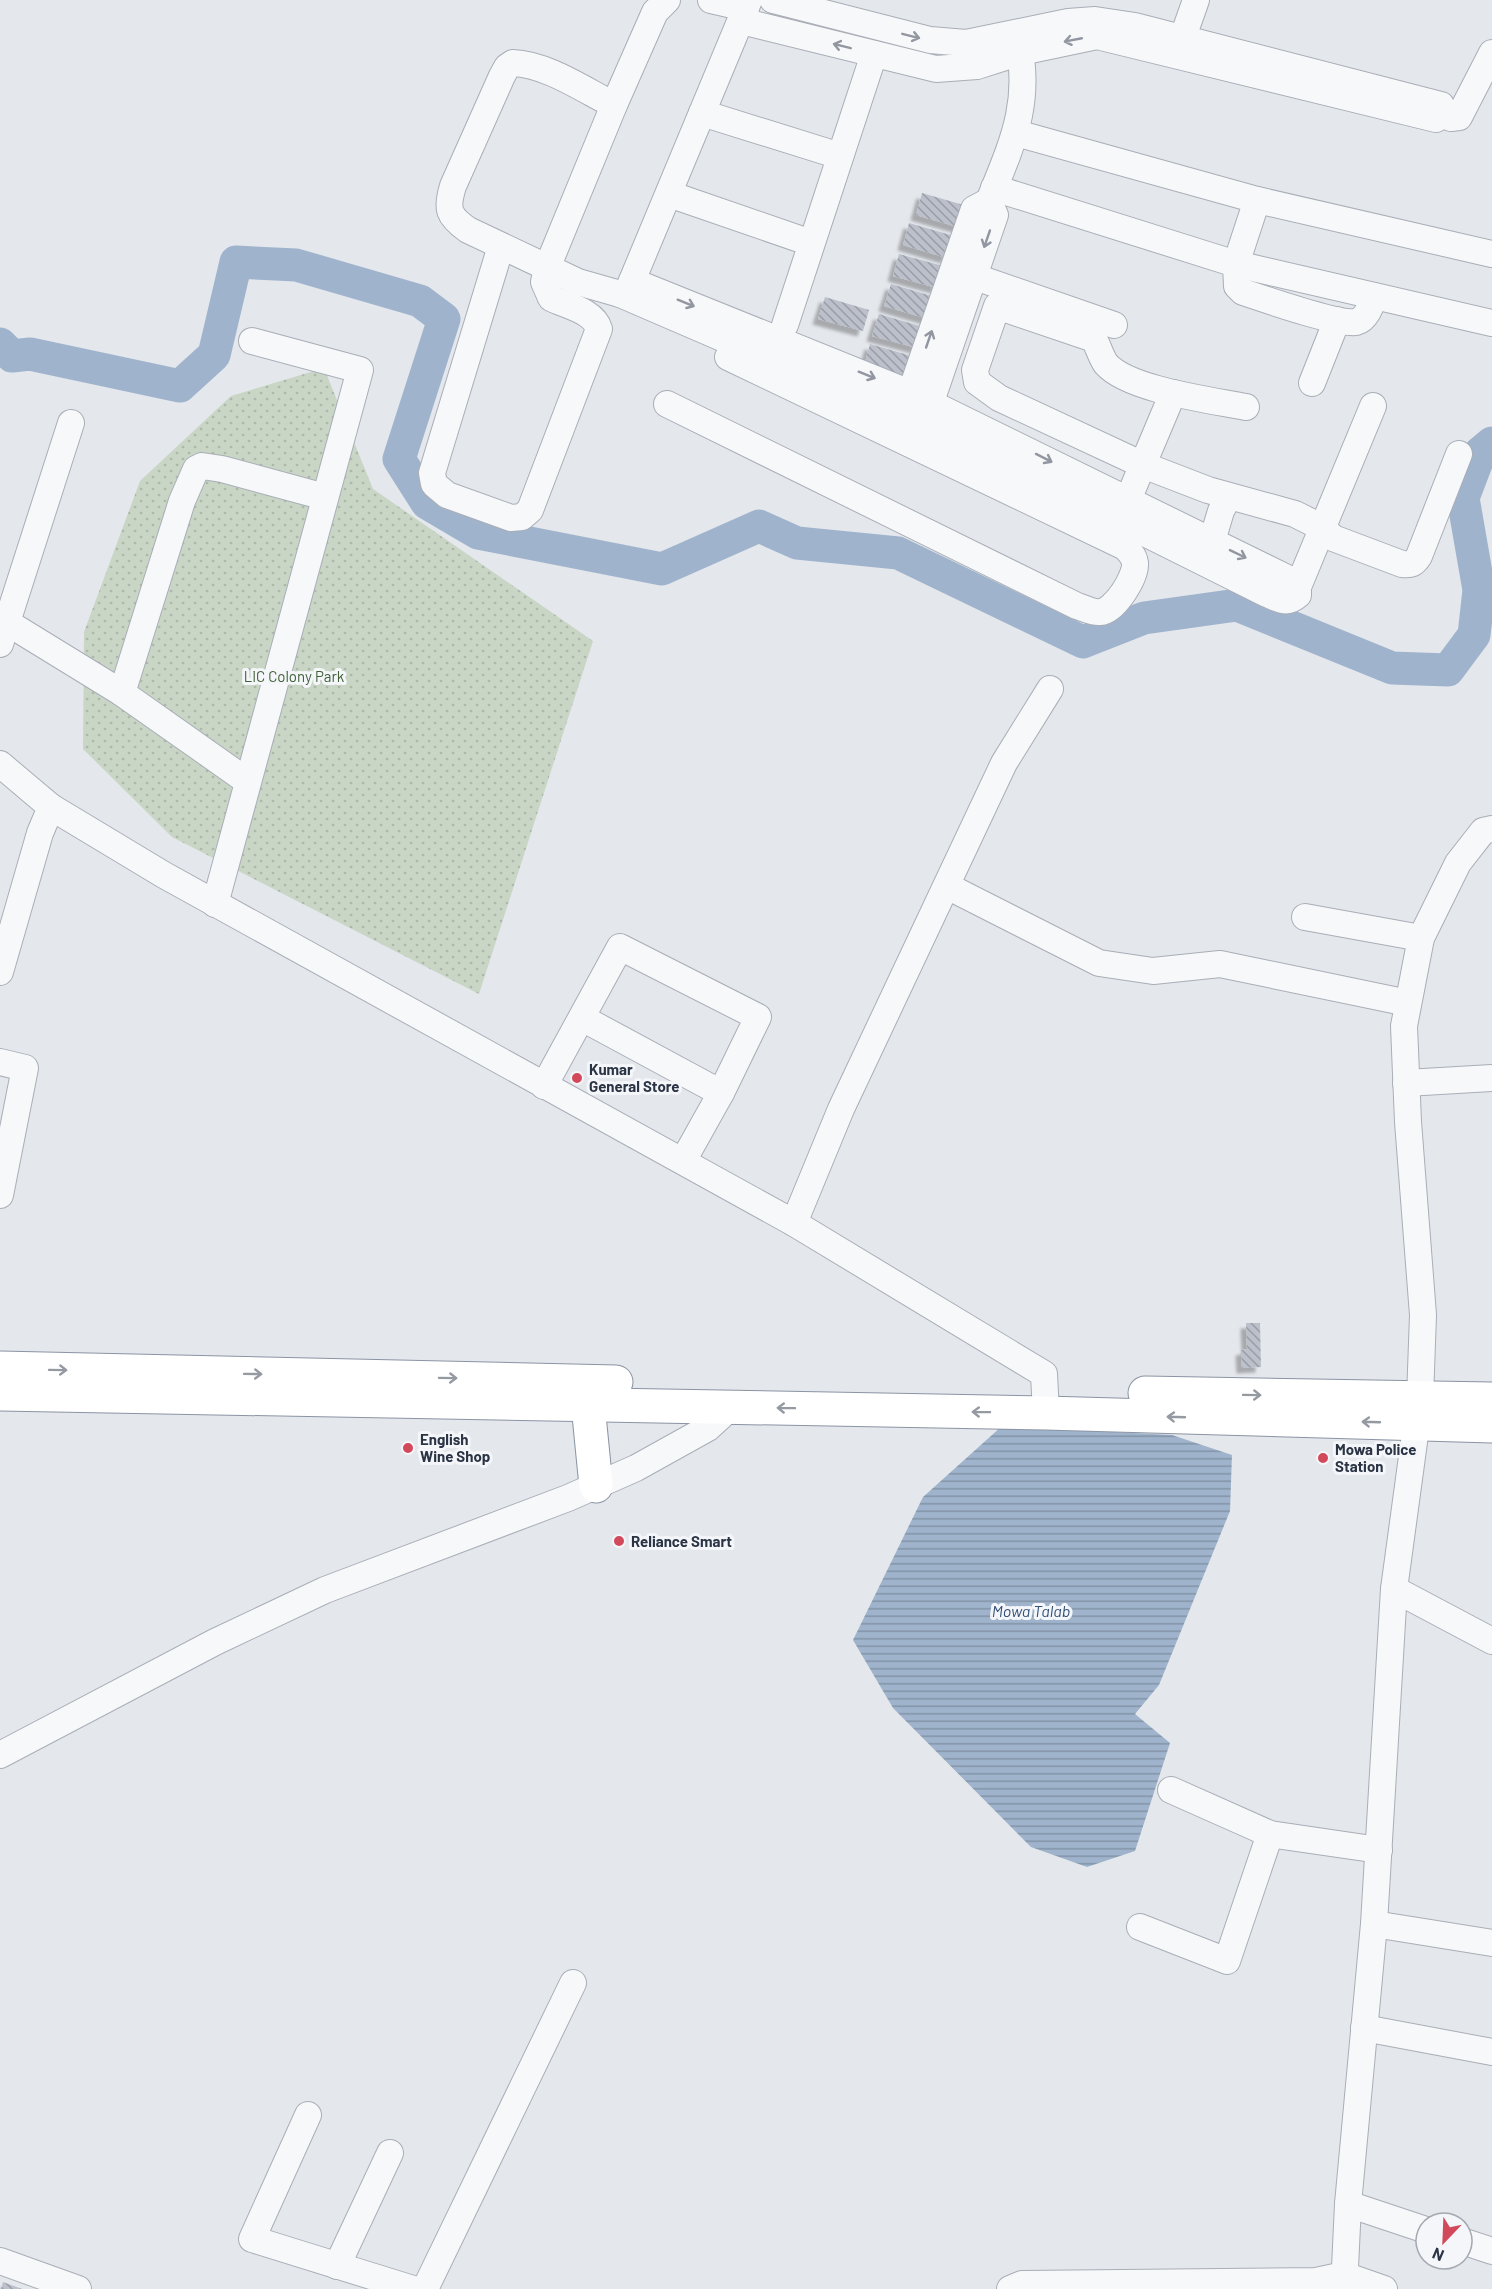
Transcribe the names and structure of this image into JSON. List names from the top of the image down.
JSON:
{
  "water": ["Mowa Talab"],
  "parks": ["LIC Colony Park"],
  "places": [
    "Kumar General Store",
    "English Wine Shop",
    "Mowa Police Station",
    "Reliance Smart"
  ],
  "north": "bottom left"
}
